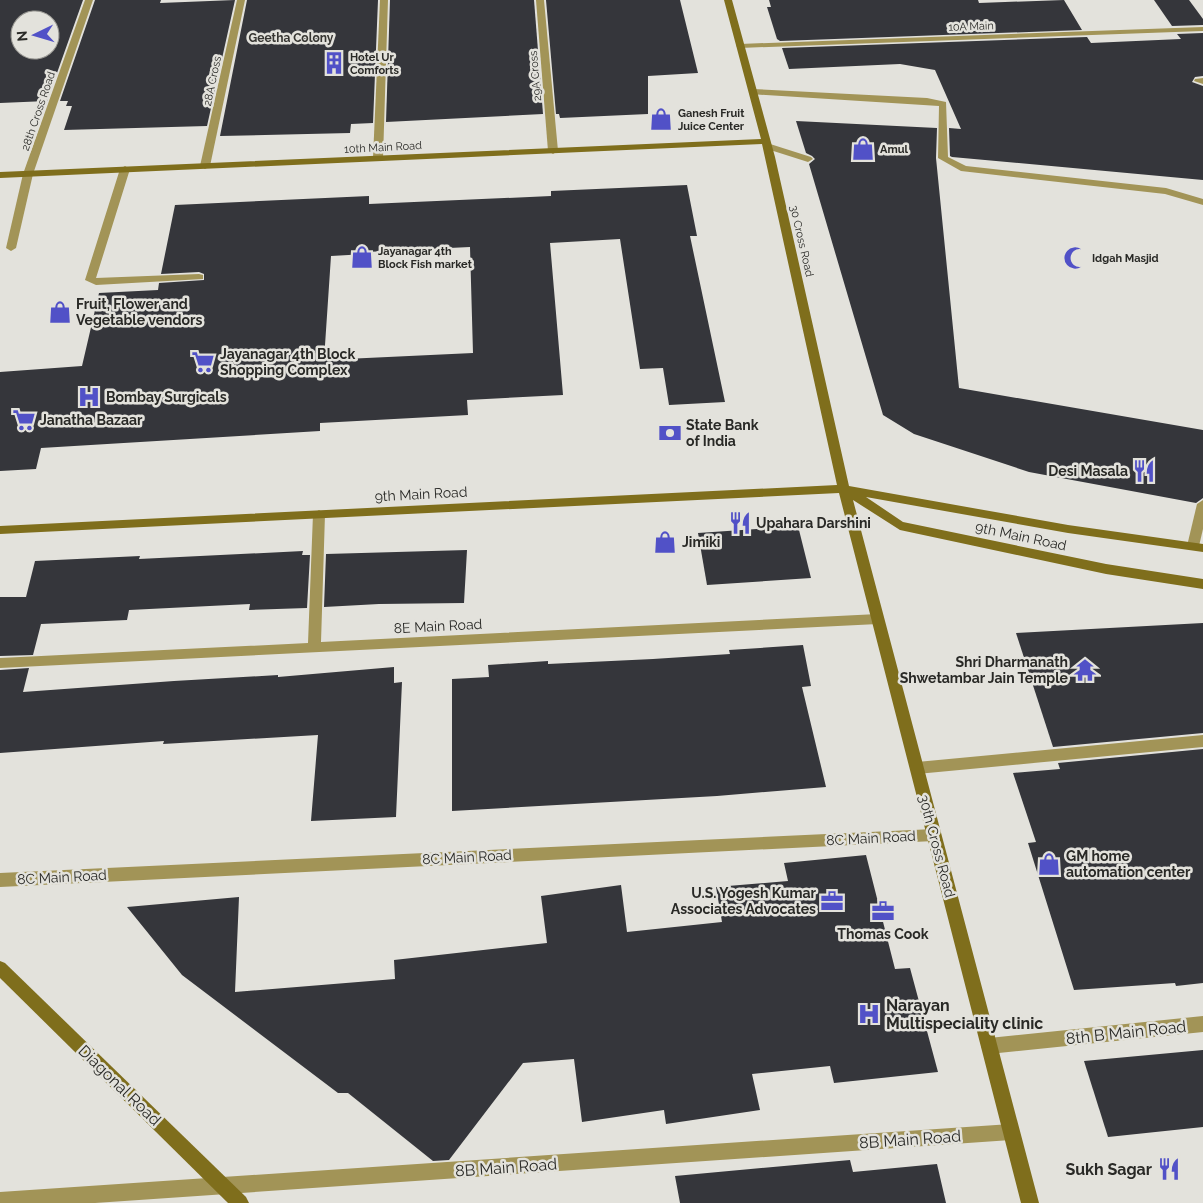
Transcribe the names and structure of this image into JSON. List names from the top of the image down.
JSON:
{
  "streets": {
    "main road": [
      "10th Main Road",
      "30 Cross Road",
      "9th Main Road",
      "30th Cross Road",
      "Diagonal Road"
    ],
    "street": [
      "10A Main",
      "29A Cross",
      "28A Cross",
      "28th Cross Road",
      "8E Main Road",
      "8C Main Road",
      "8th B Main Road",
      "8B Main Road"
    ]
  },
  "crossings": [
    ["10A Main", "30 Cross Road"],
    ["29A Cross", "10th Main Road"],
    ["28A Cross", "10th Main Road"],
    ["28th Cross Road", "10th Main Road"],
    ["10th Main Road", "30 Cross Road"],
    ["30 Cross Road", "9th Main Road"],
    ["30 Cross Road", "30th Cross Road"],
    ["9th Main Road", "30th Cross Road"],
    ["8E Main Road", "30th Cross Road"],
    ["8C Main Road", "30th Cross Road"],
    ["30th Cross Road", "8th B Main Road"],
    ["30th Cross Road", "8B Main Road"],
    ["Diagonal Road", "8B Main Road"]
  ],
  "districts": ["Geetha Colony"],
  "places": {
    "building": ["Hotel Ur Comforts"],
    "shop": [
      "Ganesh Fruit Juice Center",
      "Amul",
      "Jayanagar 4th Block Fish market",
      "Fruit, Flower and Vegetable vendors",
      "Jimiki",
      "GM home automation center"
    ],
    "mosque": ["Idgah Masjid"],
    "supermarket": ["Jayanagar 4th Block Shopping Complex", "Janatha Bazaar"],
    "hospital": ["Bombay Surgicals", "Narayan Multispeciality clinic"],
    "bank": ["State Bank of India"],
    "restaurant": ["Desi Masala", "Upahara Darshini", "Sukh Sagar"],
    "temple": ["Shri Dharmanath Shwetambar Jain Temple"],
    "office": ["U.S. Yogesh Kumar Associates Advocates", "Thomas Cook"]
  },
  "north": "left"
}
